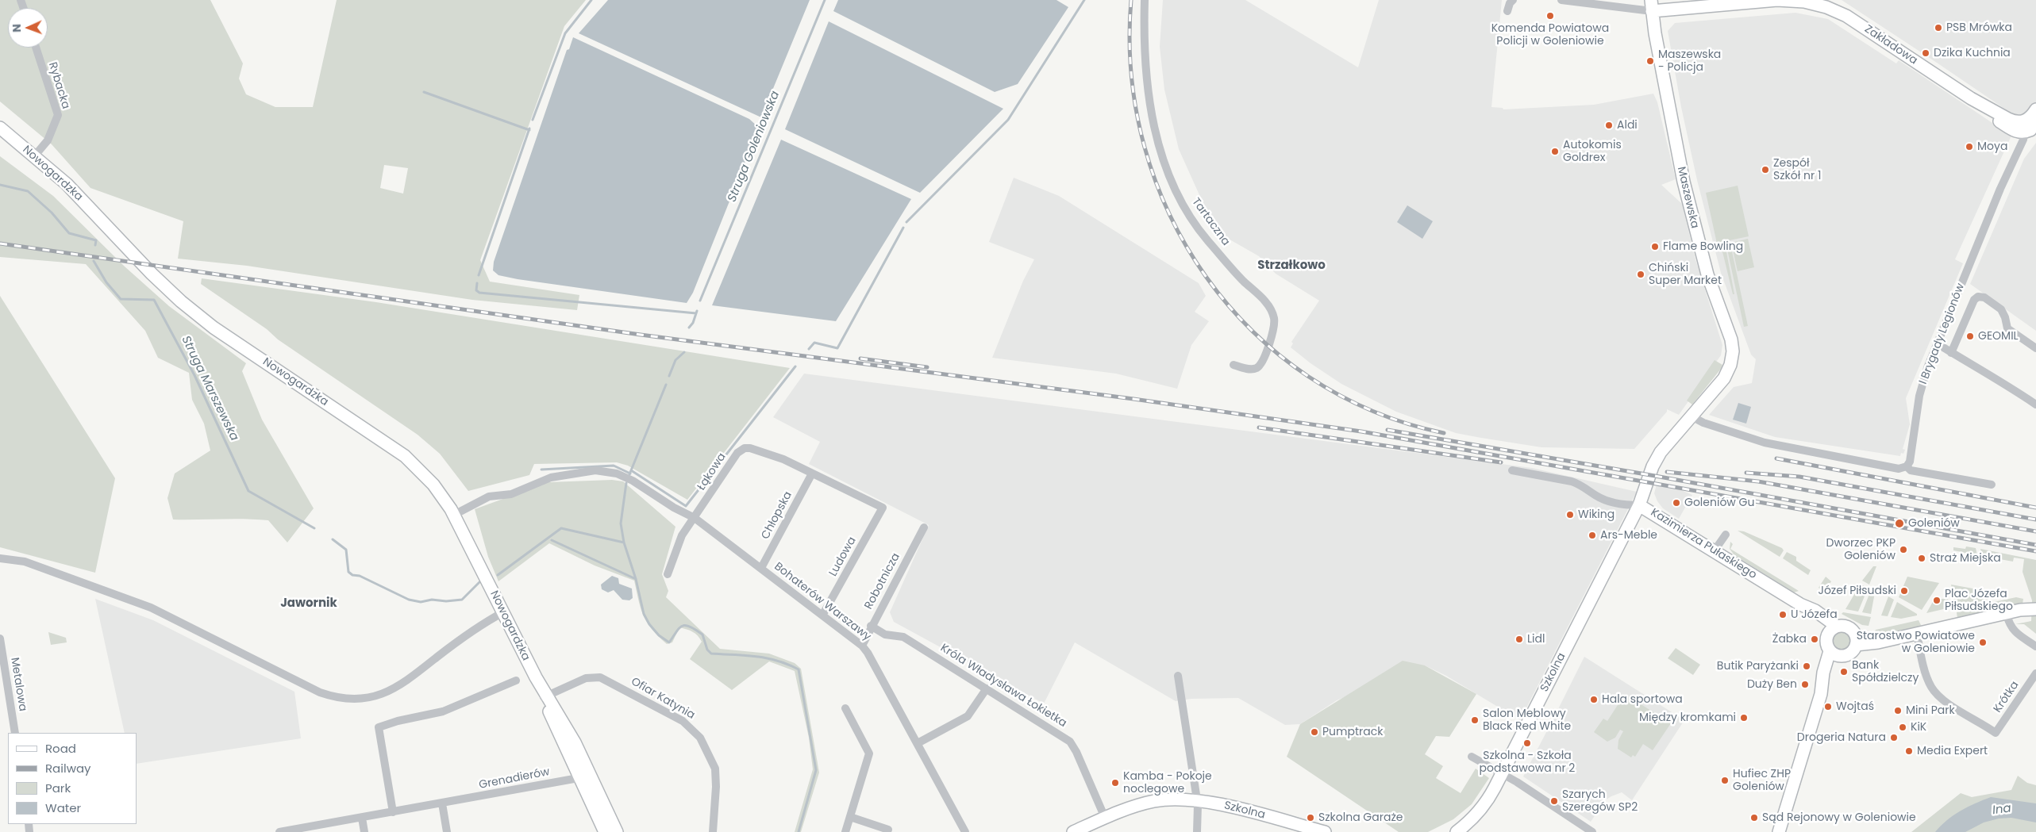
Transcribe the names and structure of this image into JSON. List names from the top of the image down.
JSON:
{
  "streets": {
    "street": [
      "Zakładowa",
      "Rybacka",
      "Nowogardzka",
      "Maszewska",
      "Tartaczna",
      "I Brygady Legionów",
      "Łąkowa",
      "Chłopska",
      "Kazimierza Pułaskiego",
      "Ludowa",
      "Robotnicza",
      "Bohaterów Warszawy",
      "Szkolna",
      "Metalowa",
      "Króla Władysława Łokietka",
      "Krótka",
      "Ofiar Katynia",
      "Grenadierów"
    ]
  },
  "crossings": [
    ["Zakładowa", "Maszewska"],
    ["Zakładowa", "I Brygady Legionów"],
    ["Rybacka", "Nowogardzka"],
    ["Nowogardzka", "Bohaterów Warszawy"],
    ["Nowogardzka", "Ofiar Katynia"],
    ["Nowogardzka", "Grenadierów"],
    ["Maszewska", "Kazimierza Pułaskiego"],
    ["Maszewska", "Szkolna"],
    ["Łąkowa", "Chłopska"],
    ["Łąkowa", "Ludowa"],
    ["Łąkowa", "Bohaterów Warszawy"],
    ["Chłopska", "Bohaterów Warszawy"],
    ["Kazimierza Pułaskiego", "Szkolna"],
    ["Ludowa", "Bohaterów Warszawy"],
    ["Robotnicza", "Bohaterów Warszawy"],
    ["Robotnicza", "Króla Władysława Łokietka"],
    ["Szkolna", "Króla Władysława Łokietka"]
  ],
  "districts": ["Strzałkowo", "Jawornik"],
  "water": ["Struga Goleniowska", "Struga Marszewska", "Ina"],
  "places": [
    "Komenda Powiatowa Policji w Goleniowie",
    "PSB Mrówka",
    "Dzika Kuchnia",
    "Maszewska - Policja",
    "Aldi",
    "Moya",
    "Autokomis Goldrex",
    "Zespół Szkół nr 1",
    "Flame Bowling",
    "Chiński Super Market",
    "GEOMIL",
    "Goleniów Gu",
    "Wiking",
    "Goleniów",
    "Ars-Meble",
    "Dworzec PKP Goleniów",
    "Straż Miejska",
    "Józef Piłsudski",
    "Plac Józefa Piłsudskiego",
    "U Józefa",
    "Lidl",
    "Żabka",
    "Starostwo Powiatowe w Goleniowie",
    "Butik Paryżanki",
    "Bank Spółdzielczy",
    "Duży Ben",
    "Hala sportowa",
    "Wojtaś",
    "Mini Park",
    "Między kromkami",
    "Salon Meblowy Black Red White",
    "KiK",
    "Pumptrack",
    "Drogeria Natura",
    "Szkolna - Szkoła podstawowa nr 2",
    "Media Expert",
    "Hufiec ZHP Goleniów",
    "Kamba - Pokoje noclegowe",
    "Szarych Szeregów SP2",
    "Szkolna Garaże",
    "Sąd Rejonowy w Goleniowie"
  ],
  "legend": [
    "Road",
    "Railway",
    "Park",
    "Water"
  ],
  "north": "left"
}
